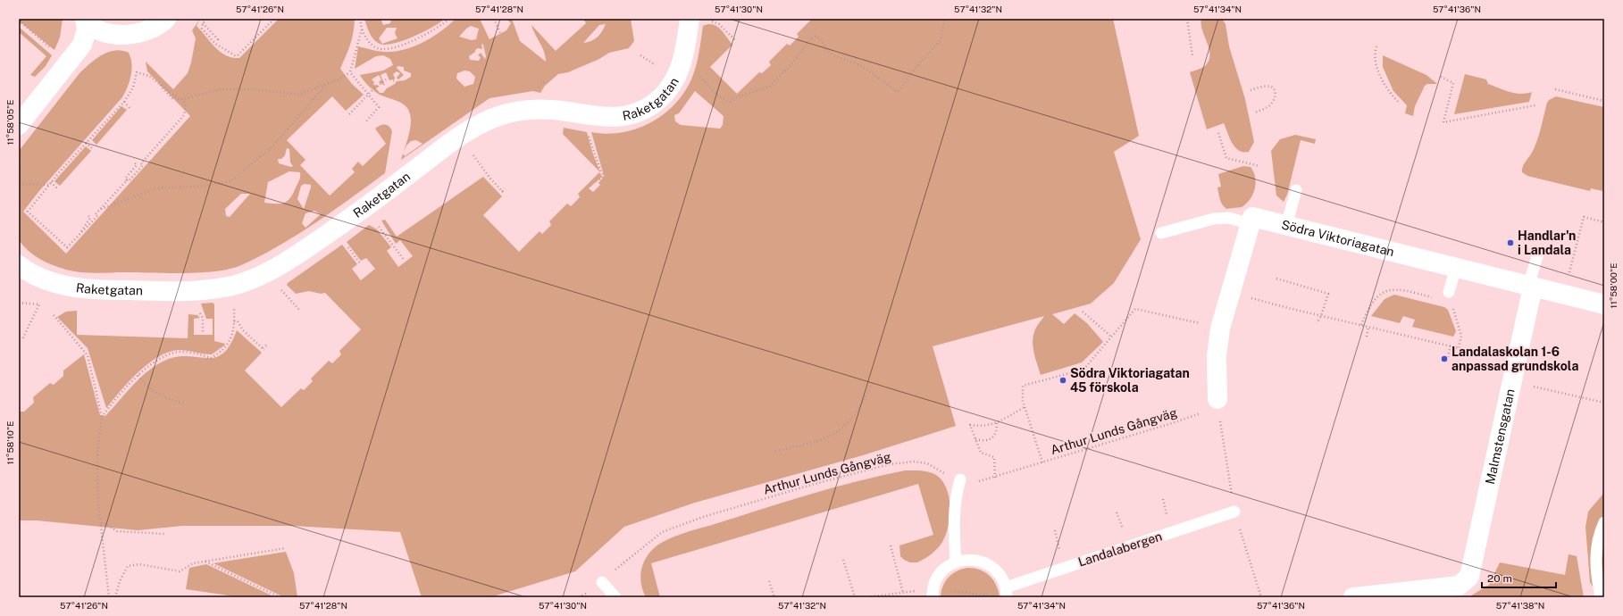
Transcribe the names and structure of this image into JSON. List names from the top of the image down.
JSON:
{
  "streets": {
    "street": ["Raketgatan", "Södra Viktoriagatan", "Malmstensgatan"],
    "lane": ["Landalabergen"],
    "path": ["Arthur Lunds Gångväg"]
  },
  "crossings": [
    ["Södra Viktoriagatan", "Malmstensgatan"]
  ],
  "places": ["Handlar'n i Landala", "Landalaskolan 1-6 anpassad grundskola", "Södra Viktoriagatan 45 förskola"],
  "scale_bar": "20 m",
  "coordinates": [
    "57°41'26\"N",
    "57°41'28\"N",
    "57°41'30\"N",
    "57°41'32\"N",
    "57°41'34\"N",
    "57°41'36\"N",
    "11°58'05\"E",
    "11°58'00\"E",
    "11°58'10\"E",
    "57°41'38\"N"
  ]
}
